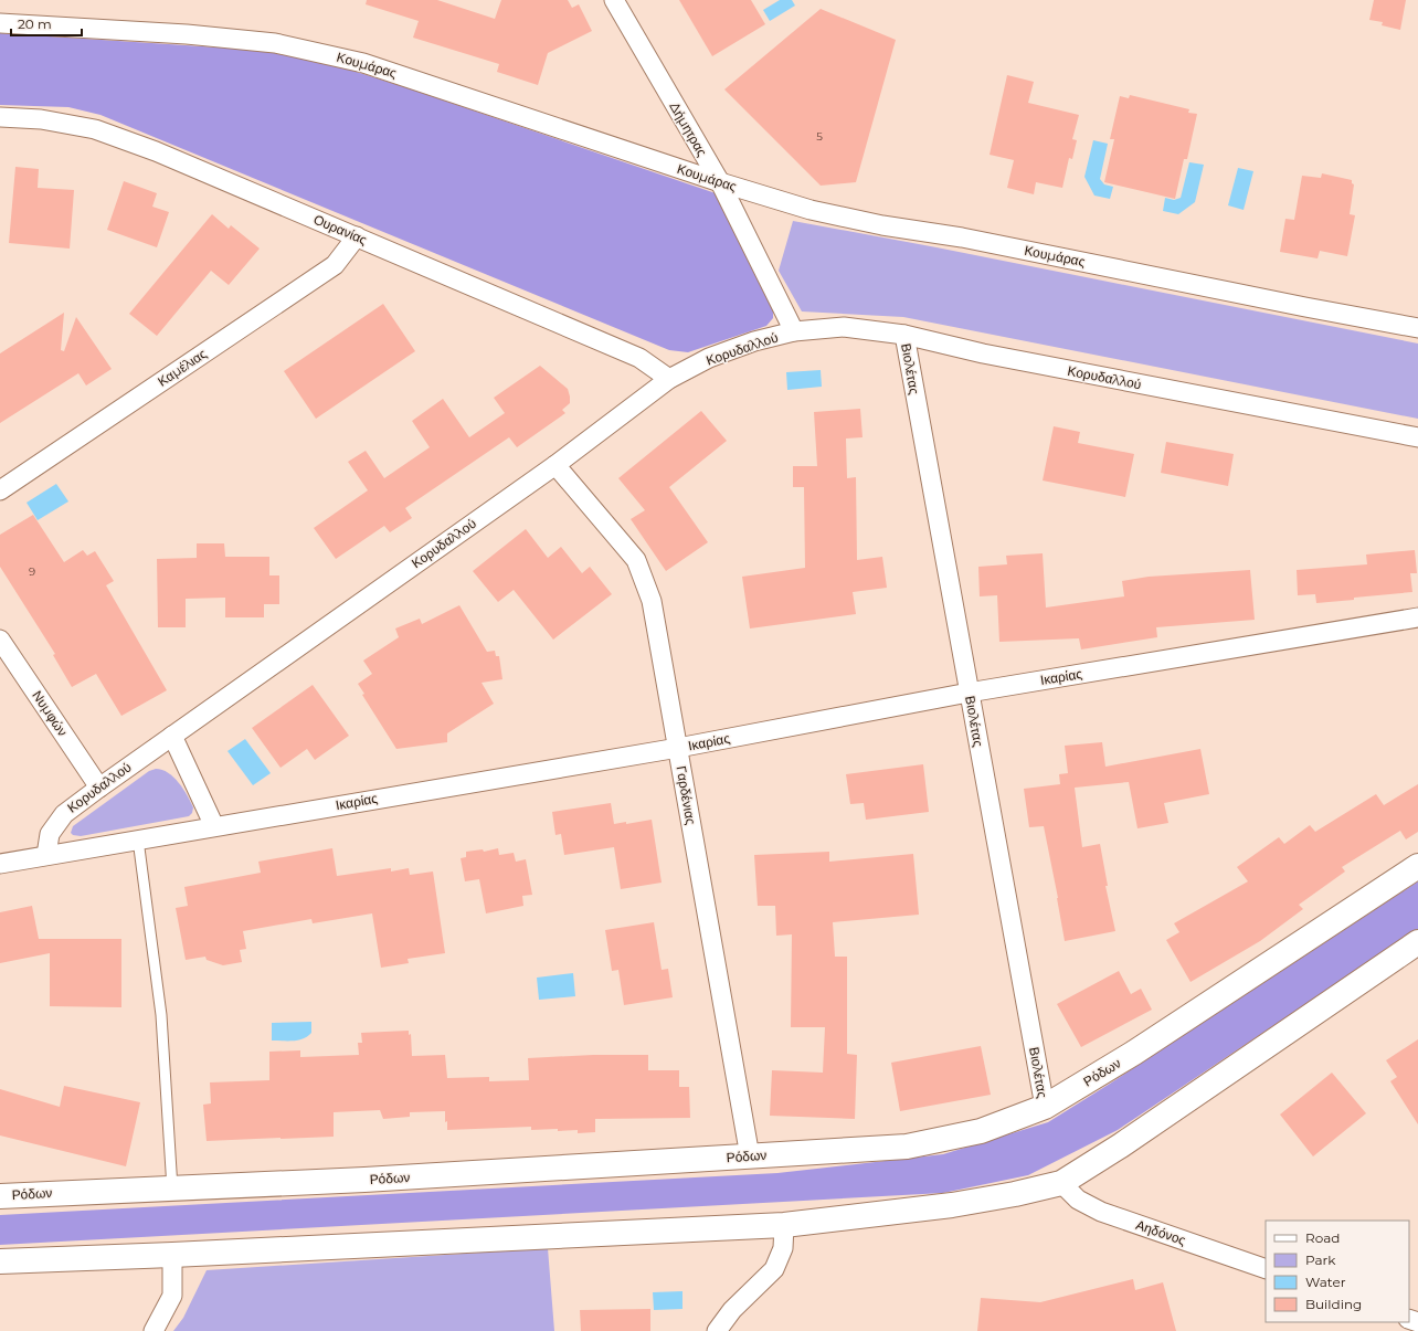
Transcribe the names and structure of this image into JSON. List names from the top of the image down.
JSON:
{
  "streets": {
    "street": [
      "Κουμάρας",
      "Δήμητρας",
      "Ουρανίας",
      "Κορυδαλλού",
      "Καμέλιας",
      "Βιολέτας",
      "Ικαρίας",
      "Νυμφών",
      "Γαρδένιας",
      "Ρόδων",
      "Αηδόνος"
    ]
  },
  "crossings": [
    ["Κουμάρας", "Δήμητρας"],
    ["Δήμητρας", "Κορυδαλλού"],
    ["Ουρανίας", "Κορυδαλλού"],
    ["Ουρανίας", "Καμέλιας"],
    ["Κορυδαλλού", "Βιολέτας"],
    ["Κορυδαλλού", "Ικαρίας"],
    ["Κορυδαλλού", "Νυμφών"],
    ["Κορυδαλλού", "Γαρδένιας"],
    ["Βιολέτας", "Ικαρίας"],
    ["Βιολέτας", "Ρόδων"],
    ["Ικαρίας", "Γαρδένιας"],
    ["Γαρδένιας", "Ρόδων"]
  ],
  "house_numbers": ["5", "9"],
  "legend": [
    "Road",
    "Park",
    "Water",
    "Building"
  ],
  "scale_bar": "20 m"
}
